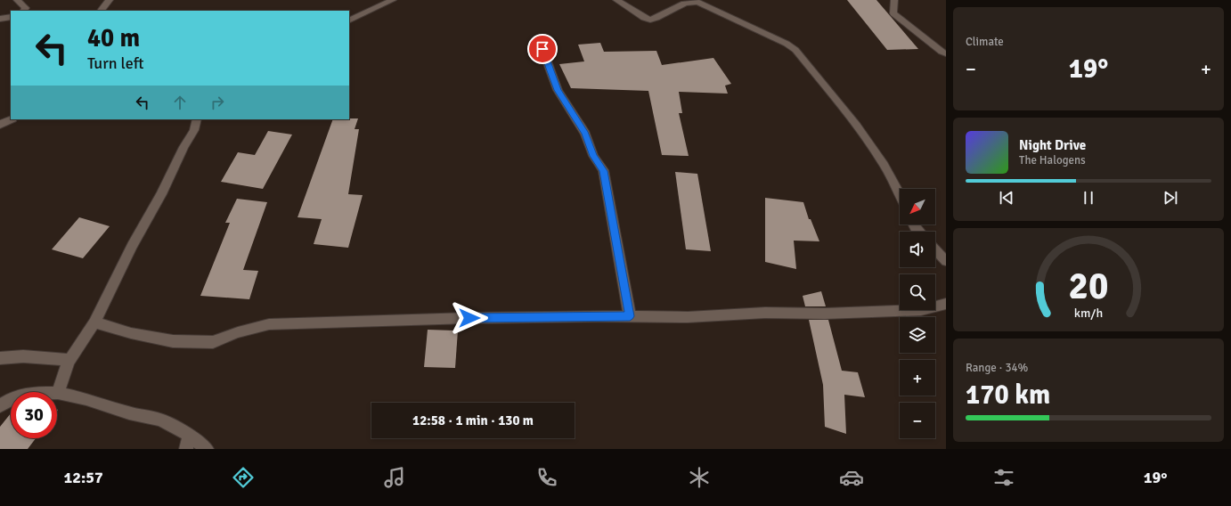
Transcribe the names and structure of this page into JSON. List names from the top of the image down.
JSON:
{
  "north": "bottom left",
  "page": {
    "tile": [
      "Climate",
      ["Range · 34%", "170 km"]
    ],
    "turn": ["40 m", "Turn left"],
    "heat": ["−", "19°", "+"],
    "song": ["Night Drive", "The Halogens"],
    "map_buttons": ["+", "−"],
    "limit": "30",
    "trip": "12:58 · 1 min · 130 m",
    "tabs": ["12:57", "19°"],
    "gauge": ["20", "km/h"]
  }
}
